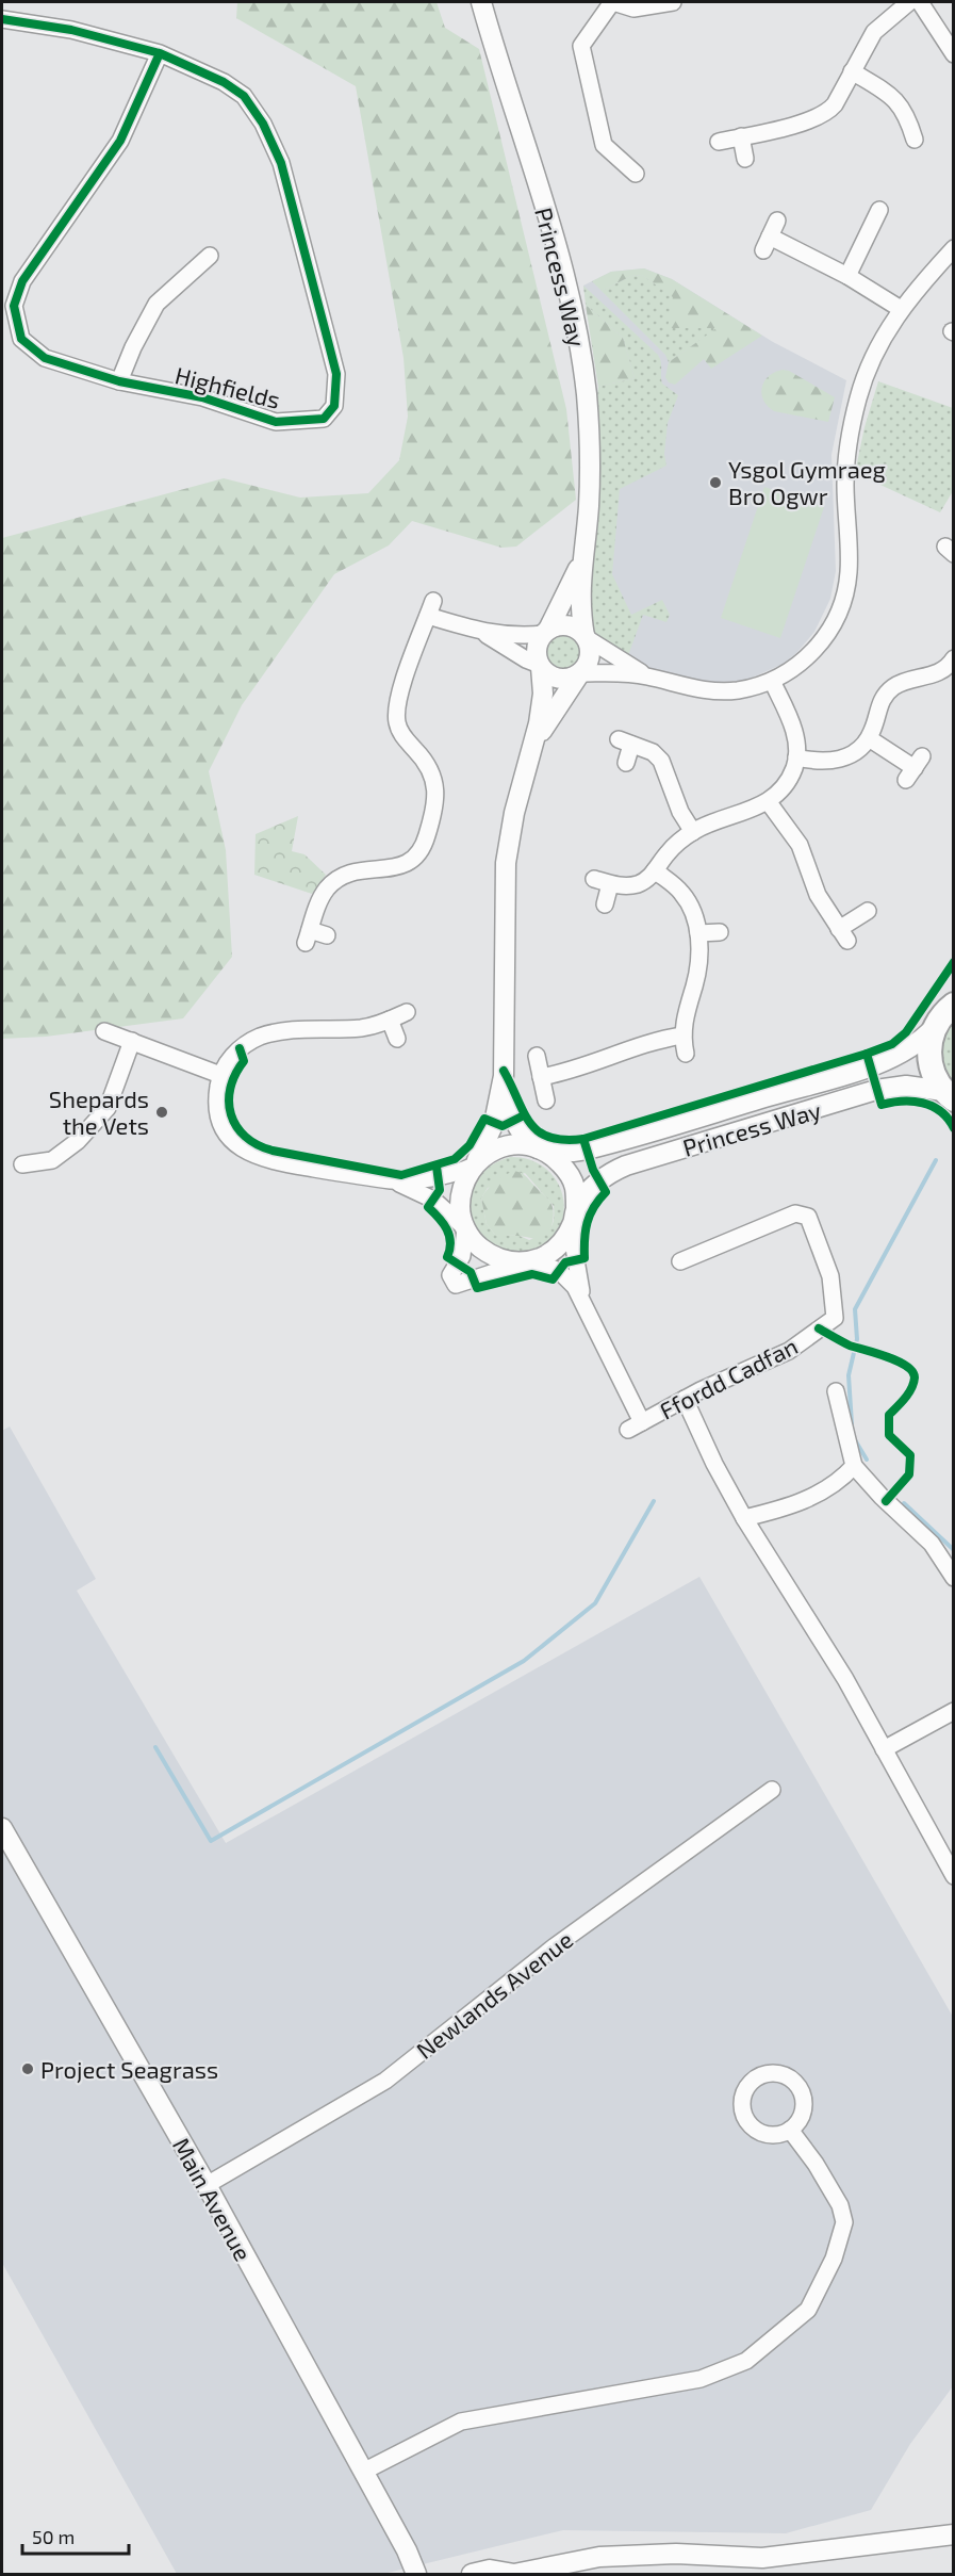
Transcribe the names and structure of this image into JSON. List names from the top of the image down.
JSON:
{
  "streets": {
    "street": [
      "Princess Way",
      "Highfields",
      "Ffordd Cadfan",
      "Newlands Avenue",
      "Main Avenue"
    ]
  },
  "crossings": [
    ["Princess Way", "Ffordd Cadfan"],
    ["Newlands Avenue", "Main Avenue"]
  ],
  "places": ["Ysgol Gymraeg Bro Ogwr", "Shepards the Vets", "Project Seagrass"],
  "scale_bar": "50 m"
}
